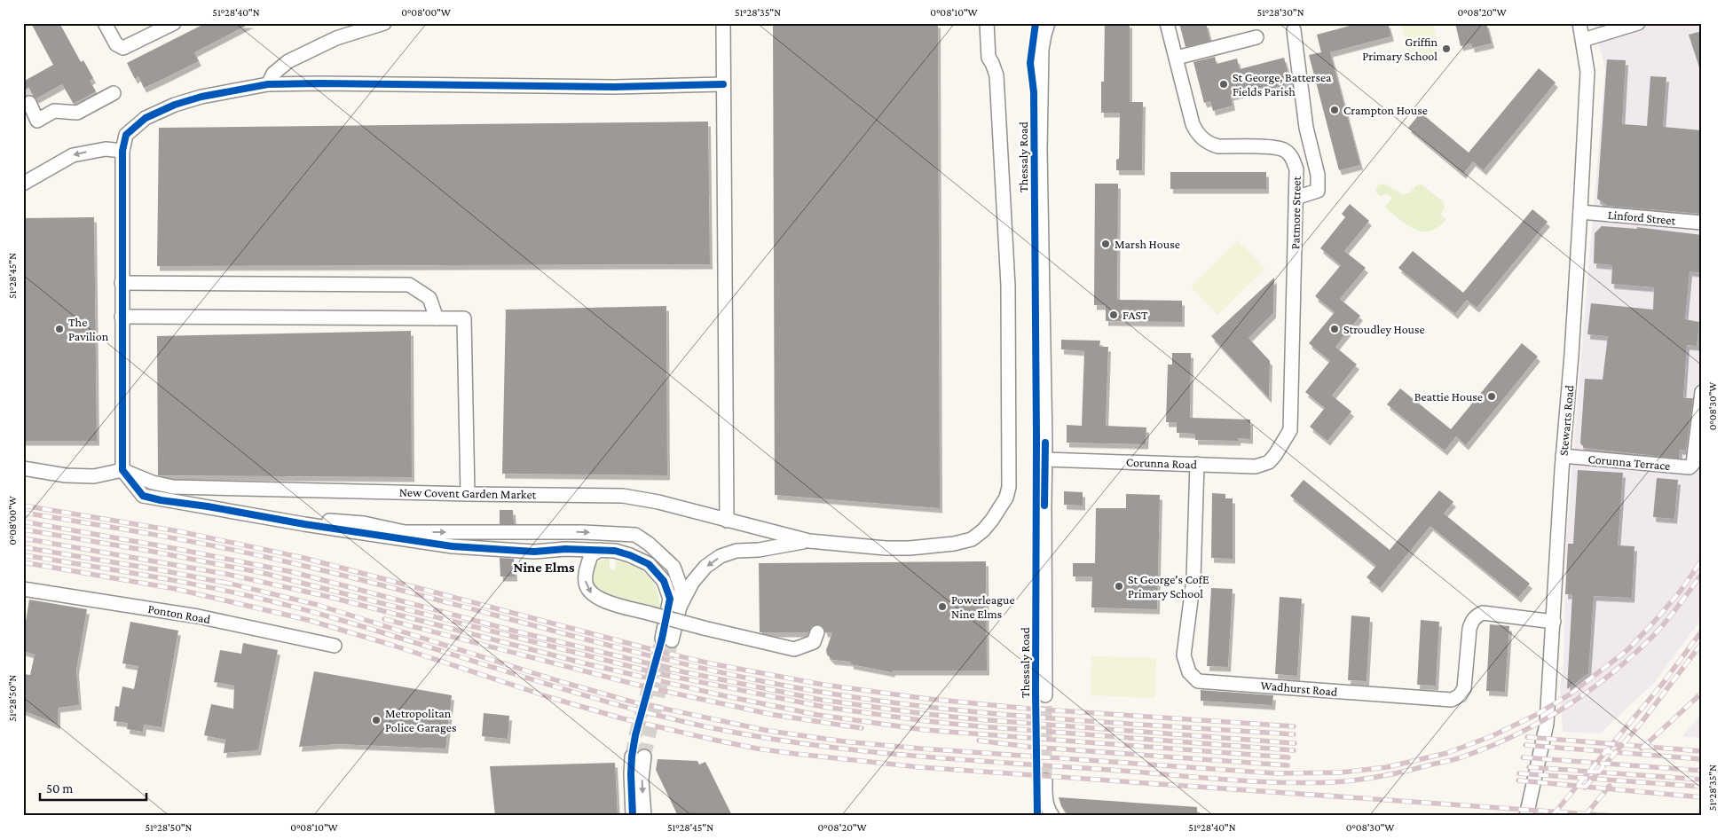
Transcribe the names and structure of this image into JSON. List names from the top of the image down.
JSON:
{
  "streets": {
    "street": [
      "Thessaly Road",
      "Patmore Street",
      "Linford Street",
      "Stewarts Road",
      "Corunna Terrace",
      "Corunna Road",
      "New Covent Garden Market",
      "Ponton Road",
      "Wadhurst Road"
    ]
  },
  "crossings": [
    ["Thessaly Road", "Corunna Road"],
    ["Patmore Street", "Corunna Road"],
    ["Linford Street", "Stewarts Road"],
    ["Stewarts Road", "Corunna Terrace"],
    ["Stewarts Road", "Wadhurst Road"],
    ["Corunna Road", "Wadhurst Road"]
  ],
  "districts": ["Nine Elms"],
  "places": [
    "Griffin Primary School",
    "St George, Battersea Fields Parish",
    "Crampton House",
    "Marsh House",
    "FAST",
    "The Pavilion",
    "Stroudley House",
    "Beattie House",
    "St George's CofE Primary School",
    "Powerleague Nine Elms",
    "Metropolitan Police Garages"
  ],
  "scale_bar": "50 m",
  "coordinates": [
    "51°28'40\"N",
    "0°08'00\"W",
    "51°28'35\"N",
    "0°08'10\"W",
    "51°28'30\"N",
    "0°08'20\"W",
    "51°28'45\"N",
    "0°08'30\"W",
    "51°28'50\"N"
  ]
}
